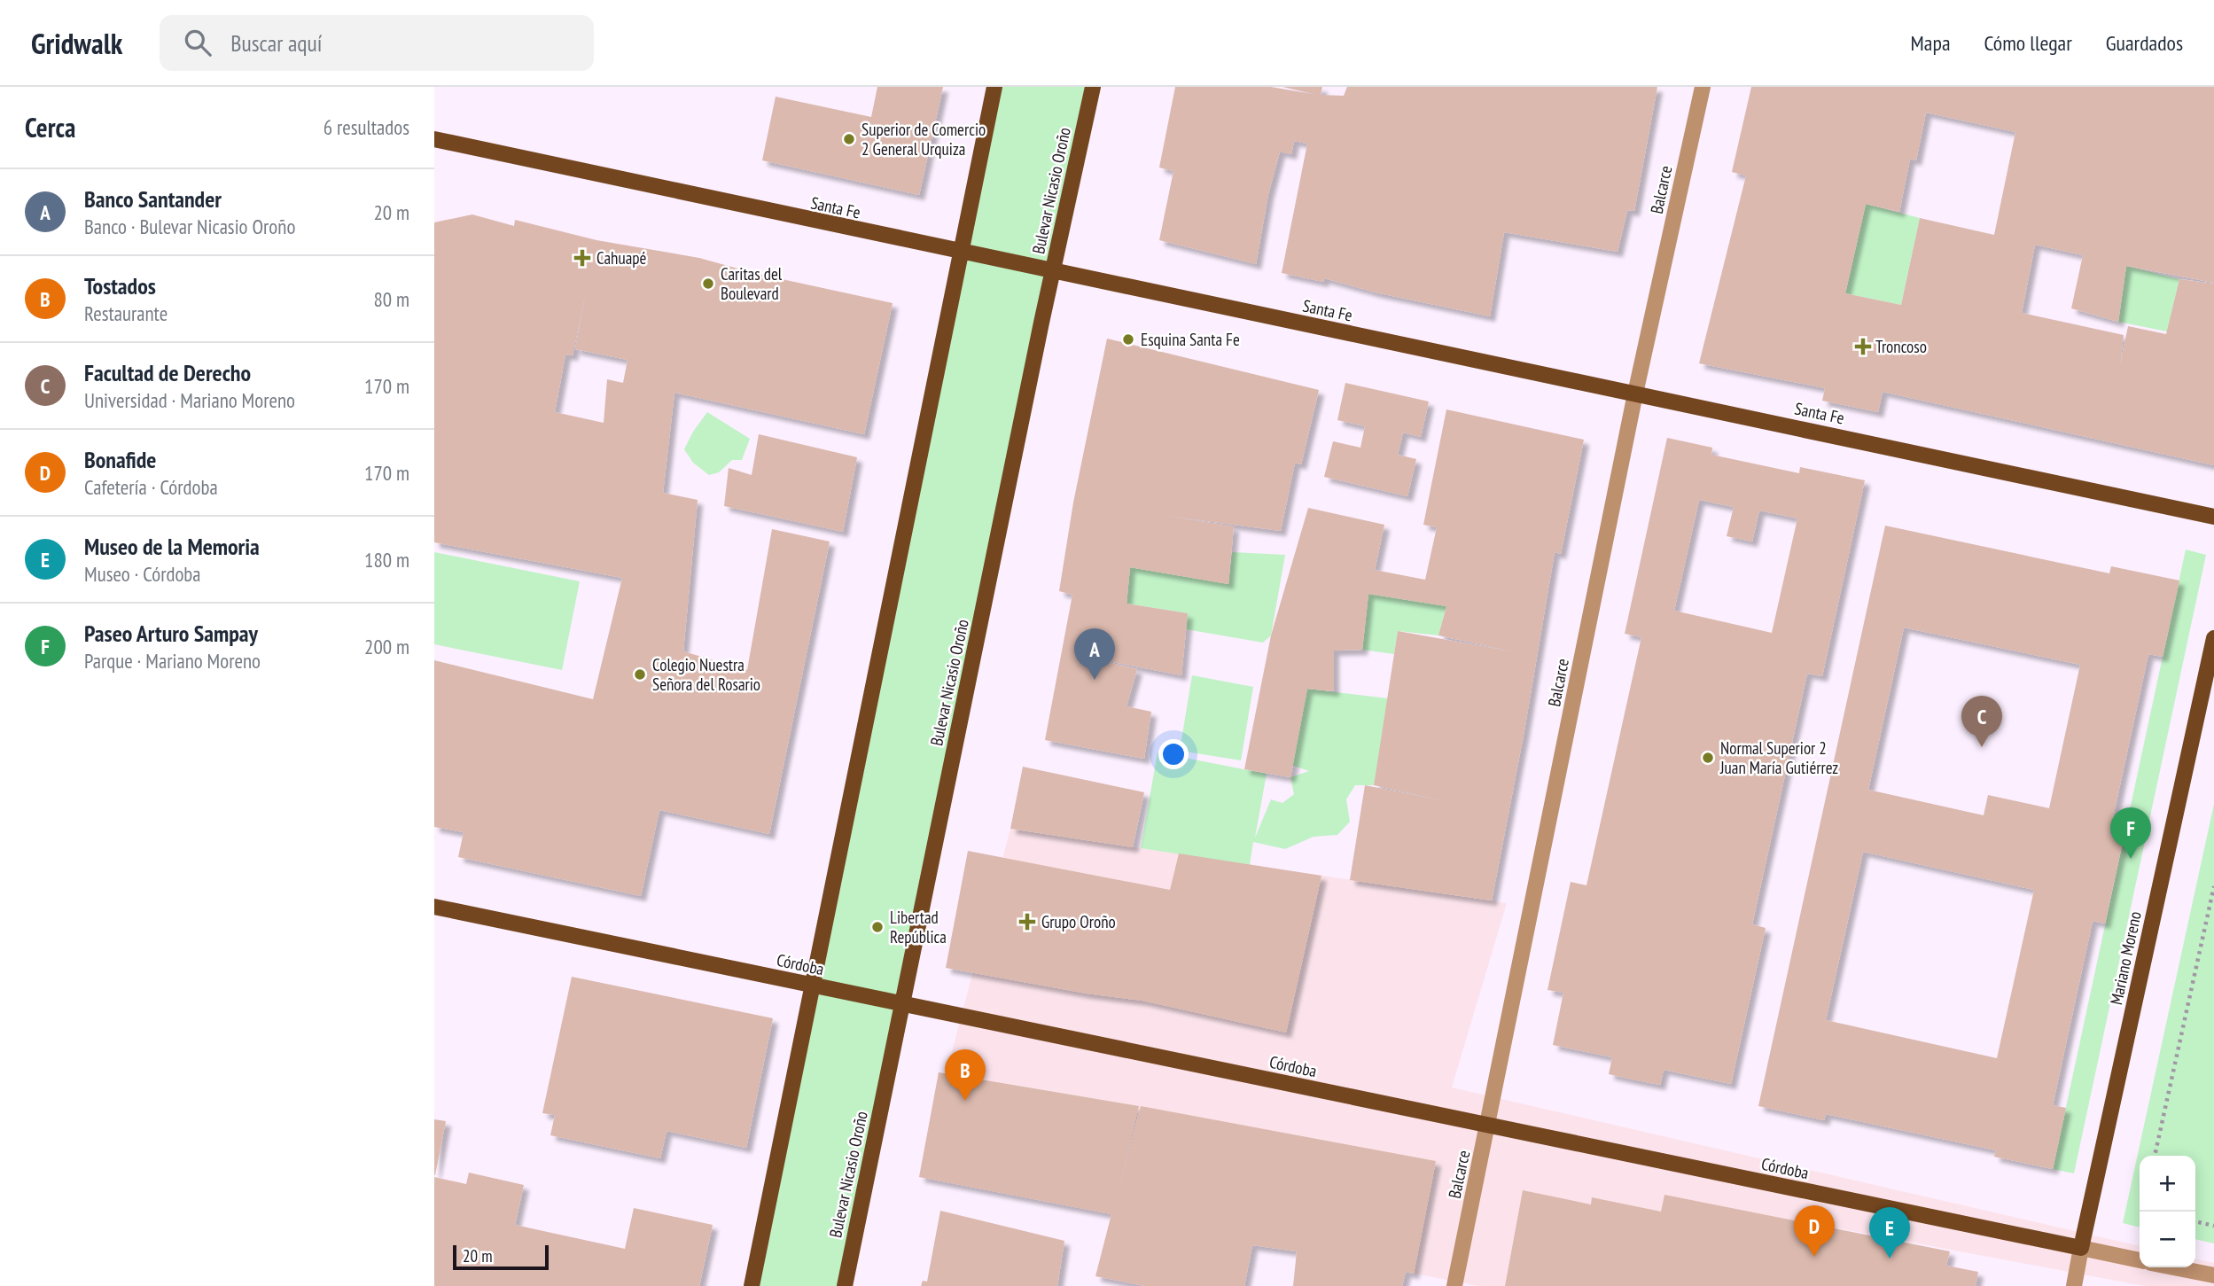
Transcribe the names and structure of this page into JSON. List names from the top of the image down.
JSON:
{
  "streets": {
    "main road": [
      "Bulevar Nicasio Oroño",
      "Santa Fe",
      "Mariano Moreno",
      "Córdoba"
    ],
    "street": ["Balcarce"]
  },
  "crossings": [
    ["Balcarce", "Santa Fe"],
    ["Balcarce", "Córdoba"],
    ["Bulevar Nicasio Oroño", "Santa Fe"],
    ["Bulevar Nicasio Oroño", "Córdoba"],
    ["Mariano Moreno", "Córdoba"]
  ],
  "places": {
    "other": [
      "Superior de Comercio 2 General Urquiza",
      "Caritas del Boulevard",
      "Esquina Santa Fe",
      "Colegio Nuestra Señora del Rosario",
      "Normal Superior 2 Juan María Gutiérrez",
      "Libertad República"
    ],
    "health": ["Cahuapé", "Troncoso", "Grupo Oroño"]
  },
  "scale_bar": "20 m",
  "page": {
    "header": "Gridwalk",
    "search": "Buscar aquí",
    "nav": ["Mapa", "Cómo llegar", "Guardados"],
    "heading": ["Cerca", "6 resultados"],
    "list": [
      {
        "mark": "A",
        "name": "Banco Santander",
        "note": "Banco · Bulevar Nicasio Oroño",
        "value": "20 m"
      },
      {
        "mark": "B",
        "name": "Tostados",
        "note": "Restaurante",
        "value": "80 m"
      },
      {
        "mark": "C",
        "name": "Facultad de Derecho",
        "note": "Universidad · Mariano Moreno",
        "value": "170 m"
      },
      {
        "mark": "D",
        "name": "Bonafide",
        "note": "Cafetería · Córdoba",
        "value": "170 m"
      },
      {
        "mark": "E",
        "name": "Museo de la Memoria",
        "note": "Museo · Córdoba",
        "value": "180 m"
      },
      {
        "mark": "F",
        "name": "Paseo Arturo Sampay",
        "note": "Parque · Mariano Moreno",
        "value": "200 m"
      }
    ],
    "pins": [
      "A",
      "C",
      "F",
      "B",
      "D",
      "E"
    ],
    "map_buttons": ["+", "−"],
    "scale": "20 m"
  }
}
